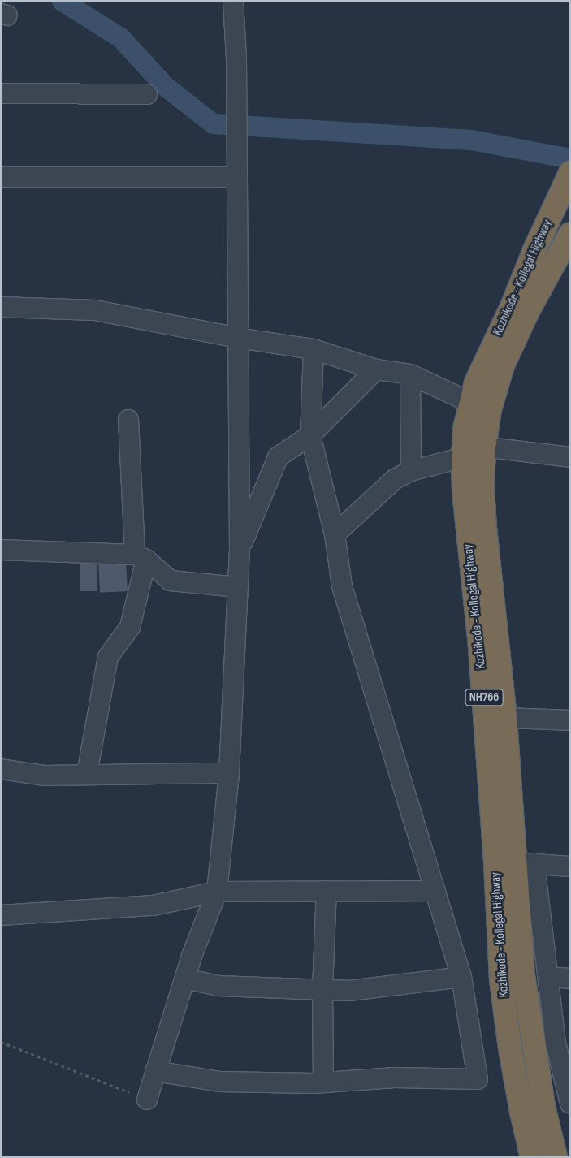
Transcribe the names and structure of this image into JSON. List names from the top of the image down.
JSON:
{
  "streets": {
    "highway": ["Kozhikode - Kollegal Highway", "NH766"]
  }
}
